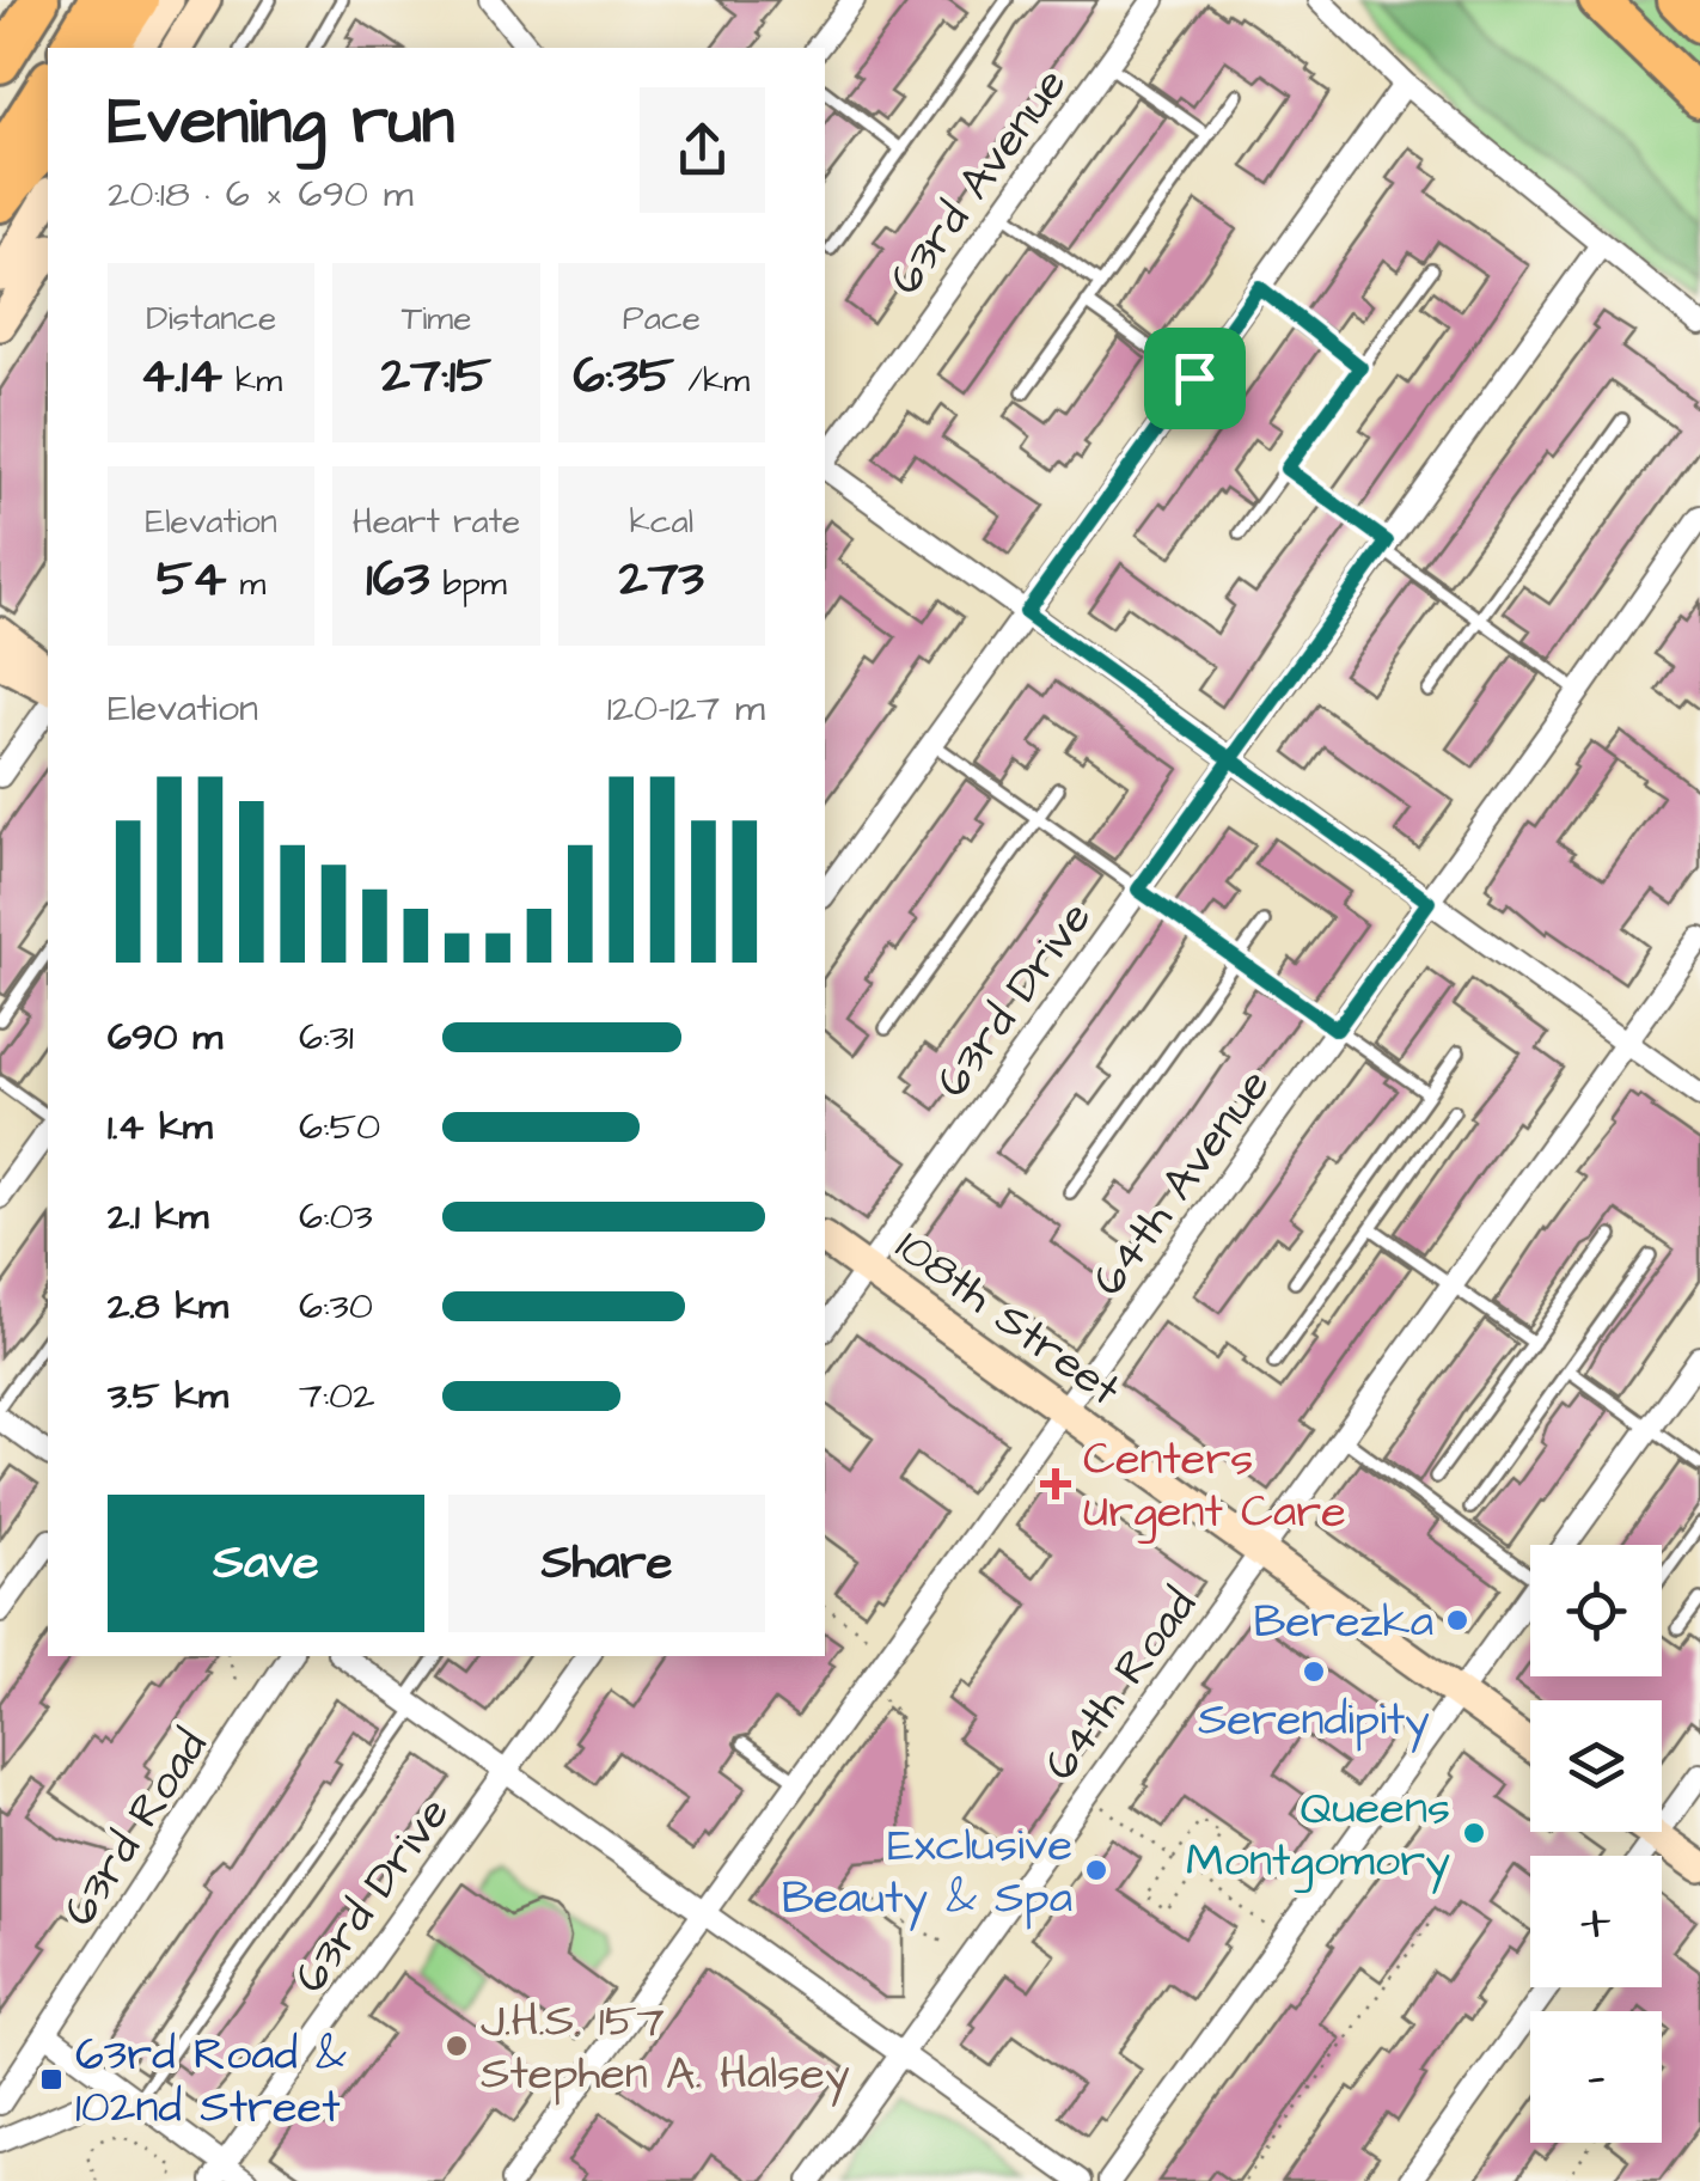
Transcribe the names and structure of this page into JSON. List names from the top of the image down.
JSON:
{
  "streets": {
    "main road": ["108th Street"],
    "street": [
      "63rd Avenue",
      "63rd Drive",
      "64th Avenue",
      "64th Road",
      "63rd Road"
    ]
  },
  "crossings": [
    ["63rd Drive", "108th Street"],
    ["64th Avenue", "108th Street"],
    ["108th Street", "64th Road"]
  ],
  "places": {
    "health": ["Centers Urgent Care"],
    "other": [
      "Berezka",
      "Serendipity",
      "Queens Montgomory",
      "Exclusive Beauty & Spa",
      "J.H.S. 157 Stephen A. Halsey"
    ],
    "transit": ["63rd Road & 102nd Street"]
  },
  "page": {
    "heading": ["Evening run", "20:18 · 6 × 690 m"],
    "stats": [
      ["Distance", "4.14 km"],
      ["Time", "27:15"],
      ["Pace", "6:35 /km"],
      ["Elevation", "54 m"],
      ["Heart rate", "163 bpm"],
      ["kcal", "273"]
    ],
    "chart": ["Elevation", "120–127 m"],
    "list": [
      {
        "name": "690 m",
        "note": "6:31"
      },
      {
        "name": "1.4 km",
        "note": "6:50"
      },
      {
        "name": "2.1 km",
        "note": "6:03"
      },
      {
        "name": "2.8 km",
        "note": "6:30"
      },
      {
        "name": "3.5 km",
        "note": "7:02"
      }
    ],
    "buttons": ["Save", "Share"],
    "map_buttons": ["+", "−"]
  }
}
